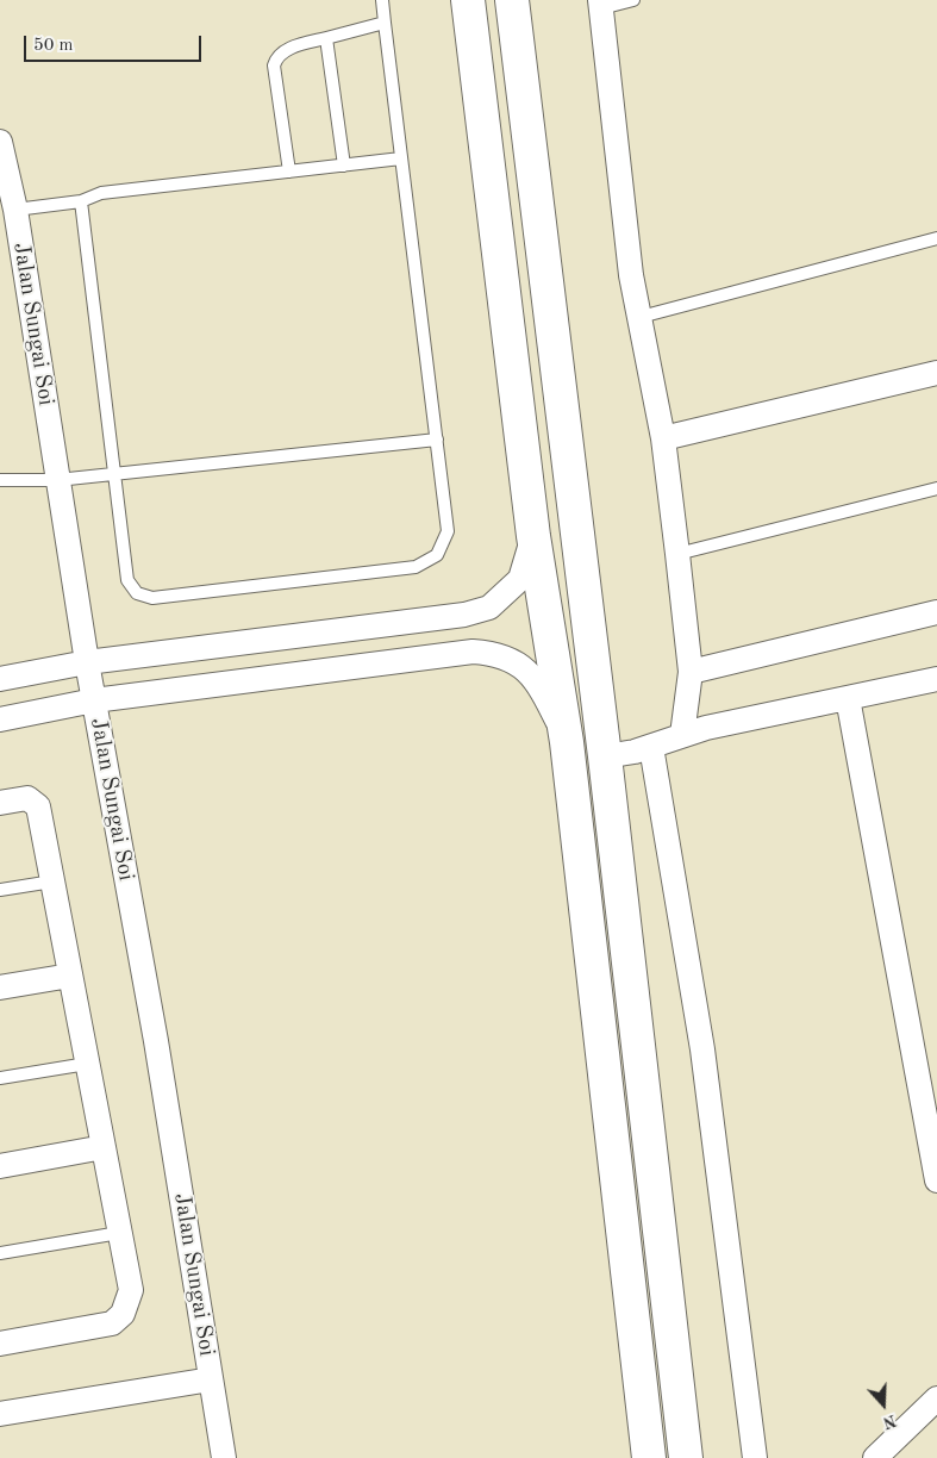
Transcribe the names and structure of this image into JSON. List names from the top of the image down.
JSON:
{
  "streets": {
    "street": ["Jalan Sungai Soi"]
  },
  "scale_bar": "50 m",
  "north": "bottom"
}
